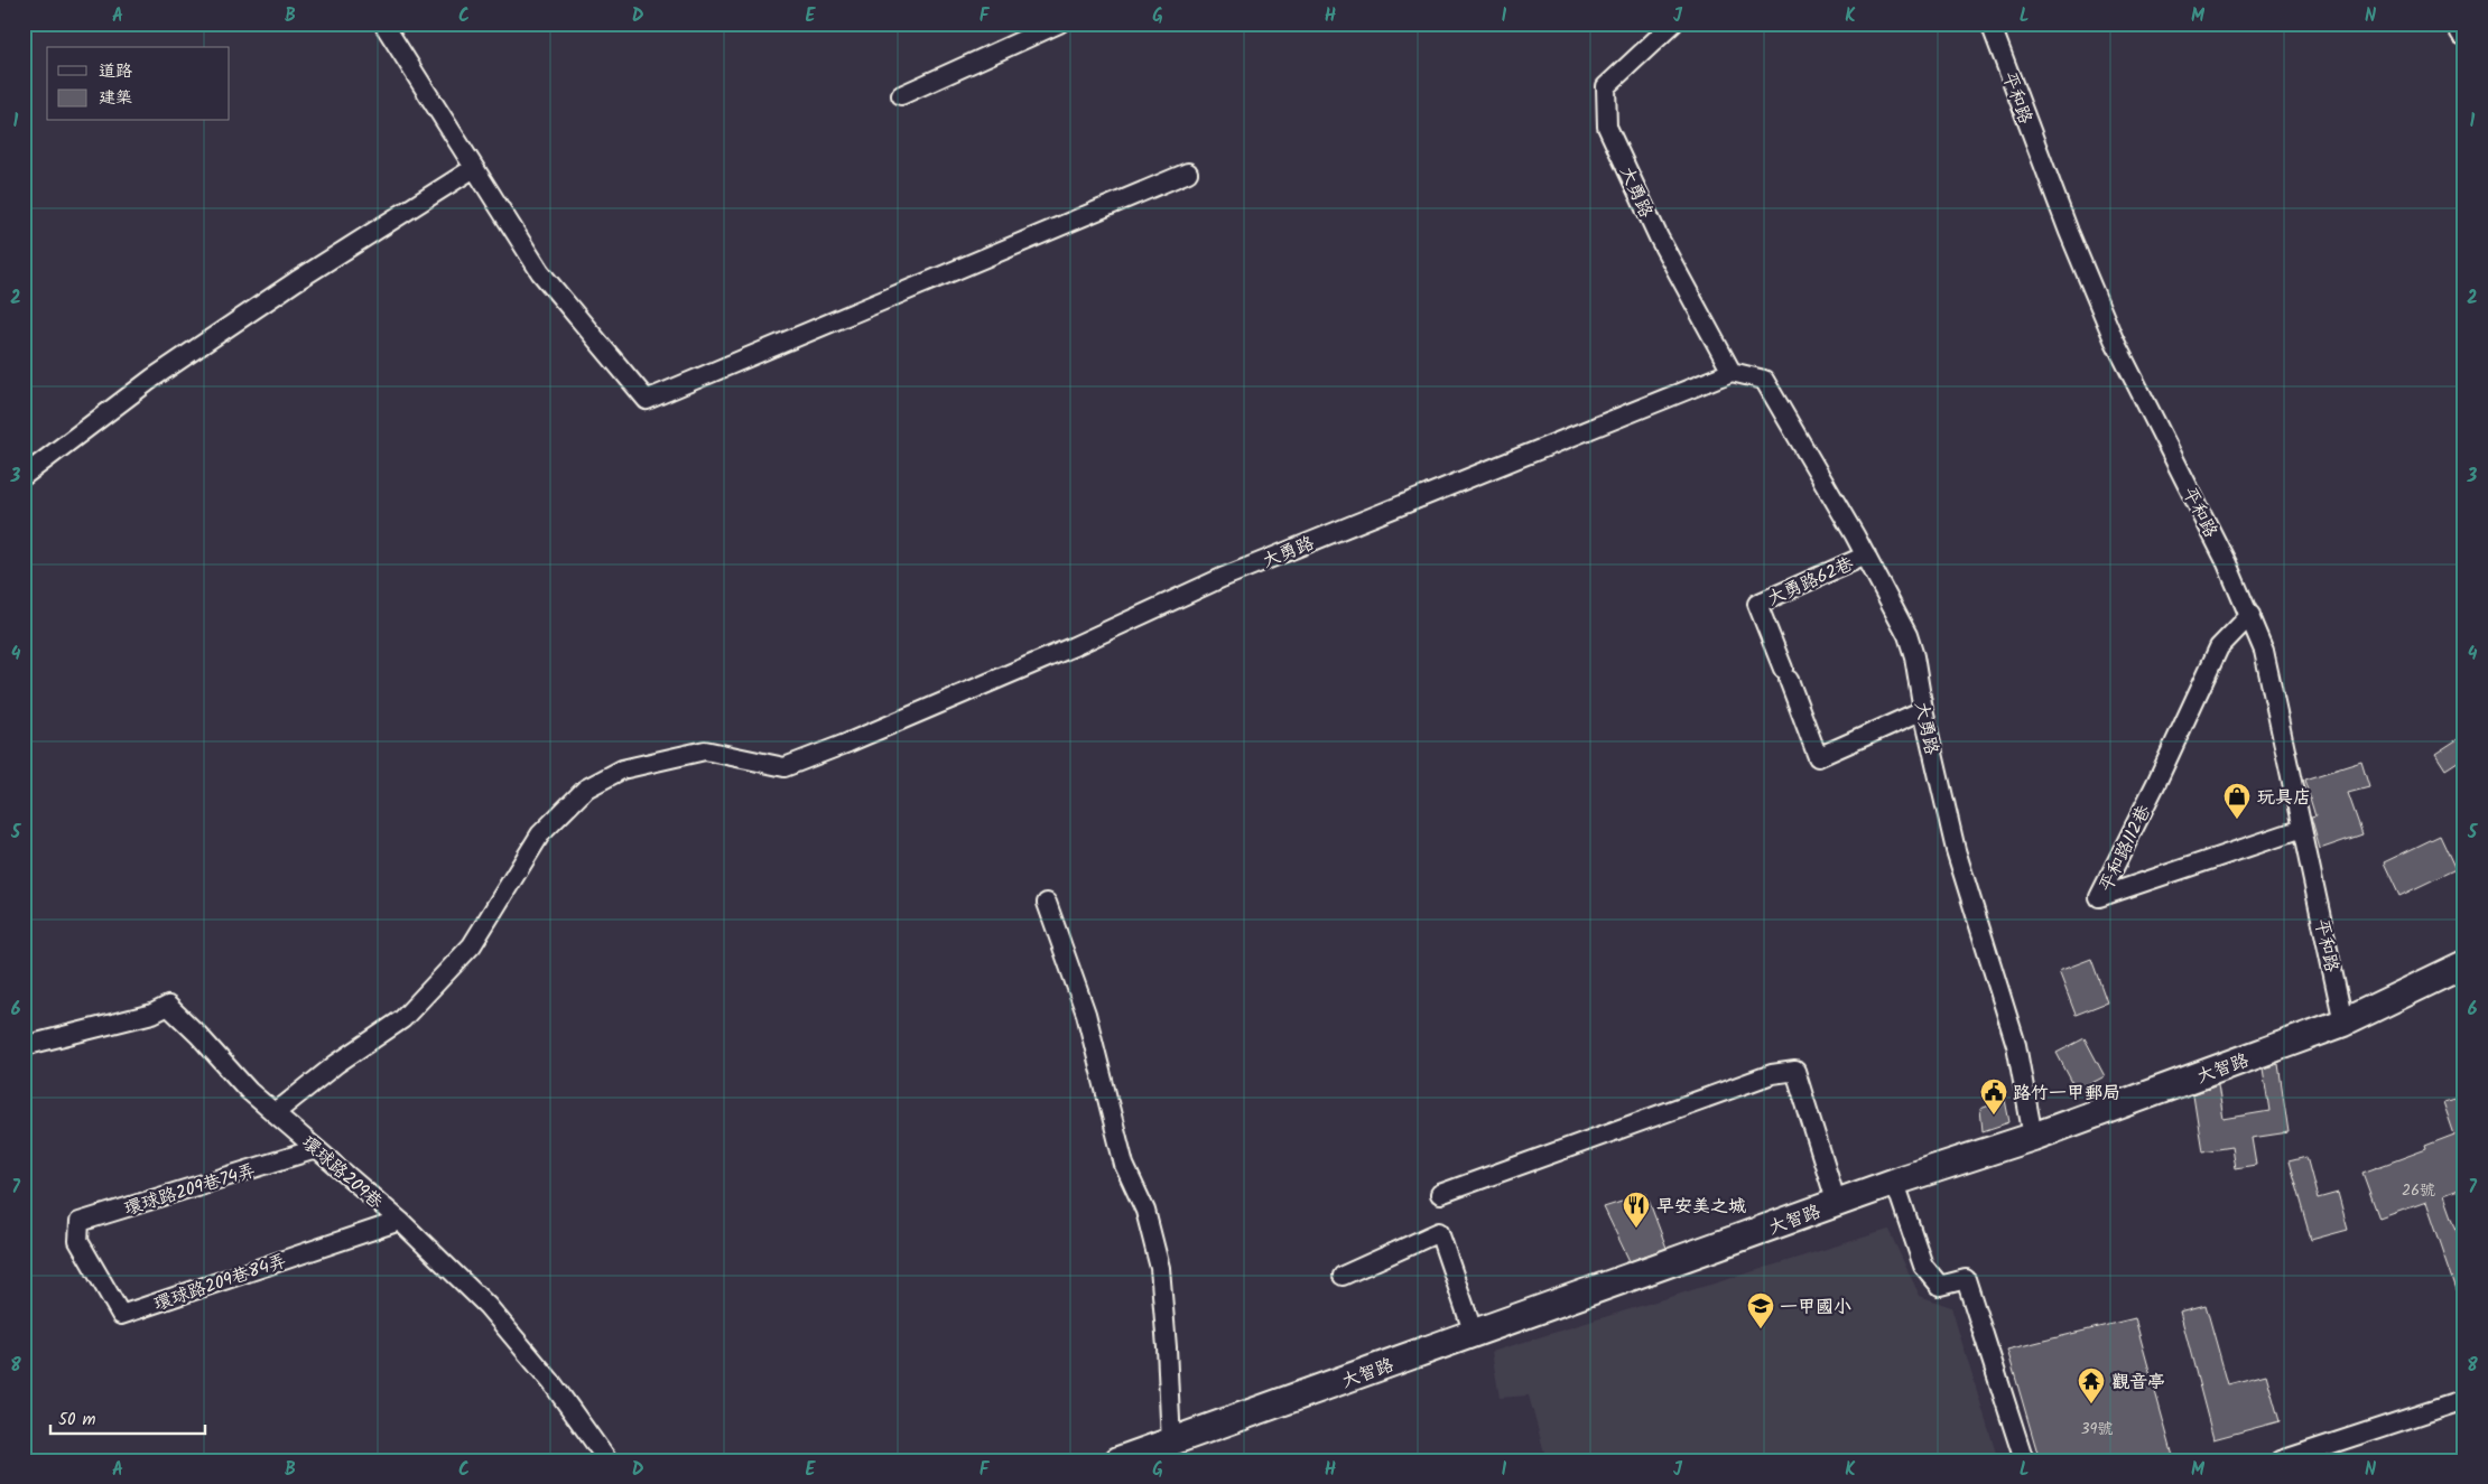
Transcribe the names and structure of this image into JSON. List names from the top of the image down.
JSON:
{
  "streets": {
    "street": [
      "平和路",
      "大勇路",
      "大勇路62巷",
      "平和路112巷",
      "大智路",
      "環球路209巷",
      "環球路209巷74弄",
      "環球路209巷84弄"
    ]
  },
  "crossings": [
    ["平和路", "平和路112巷"],
    ["平和路", "大智路"],
    ["大勇路", "大勇路62巷"],
    ["大勇路", "大智路"],
    ["大勇路", "環球路209巷"],
    ["環球路209巷", "環球路209巷74弄"],
    ["環球路209巷", "環球路209巷84弄"],
    ["環球路209巷74弄", "環球路209巷84弄"]
  ],
  "places": {
    "shop": ["玩具店"],
    "public building": ["路竹一甲郵局"],
    "restaurant": ["早安美之城"],
    "school or university": ["一甲國小"],
    "temple": ["觀音亭"]
  },
  "house_numbers": ["26號", "39號"],
  "legend": ["道路", "建築"],
  "scale_bar": "50 m",
  "grid": {
    "columns": [
      "A",
      "B",
      "C",
      "D",
      "E",
      "F",
      "G",
      "H",
      "I",
      "J",
      "K",
      "L",
      "M",
      "N"
    ],
    "rows": [
      "1",
      "2",
      "3",
      "4",
      "5",
      "6",
      "7",
      "8"
    ]
  }
}
